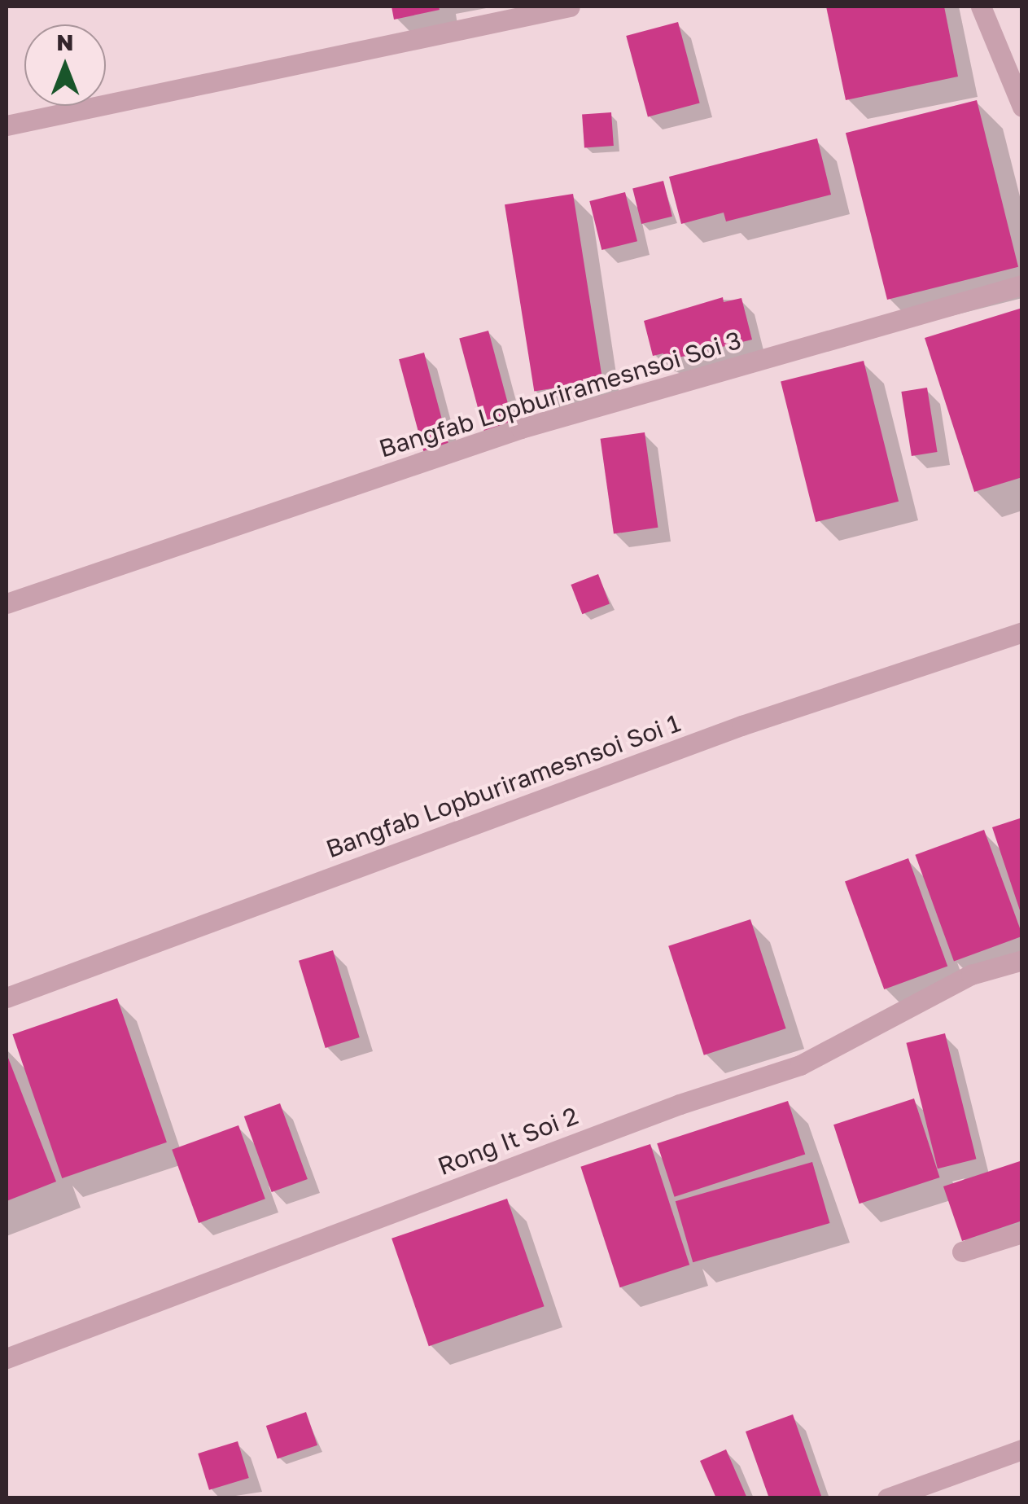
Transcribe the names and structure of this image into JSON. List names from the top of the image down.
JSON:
{
  "streets": {
    "street": ["Bangfab Lopburiramesnsoi Soi 3", "Bangfab Lopburiramesnsoi Soi 1", "Rong It Soi 2"]
  },
  "north": "top"
}
